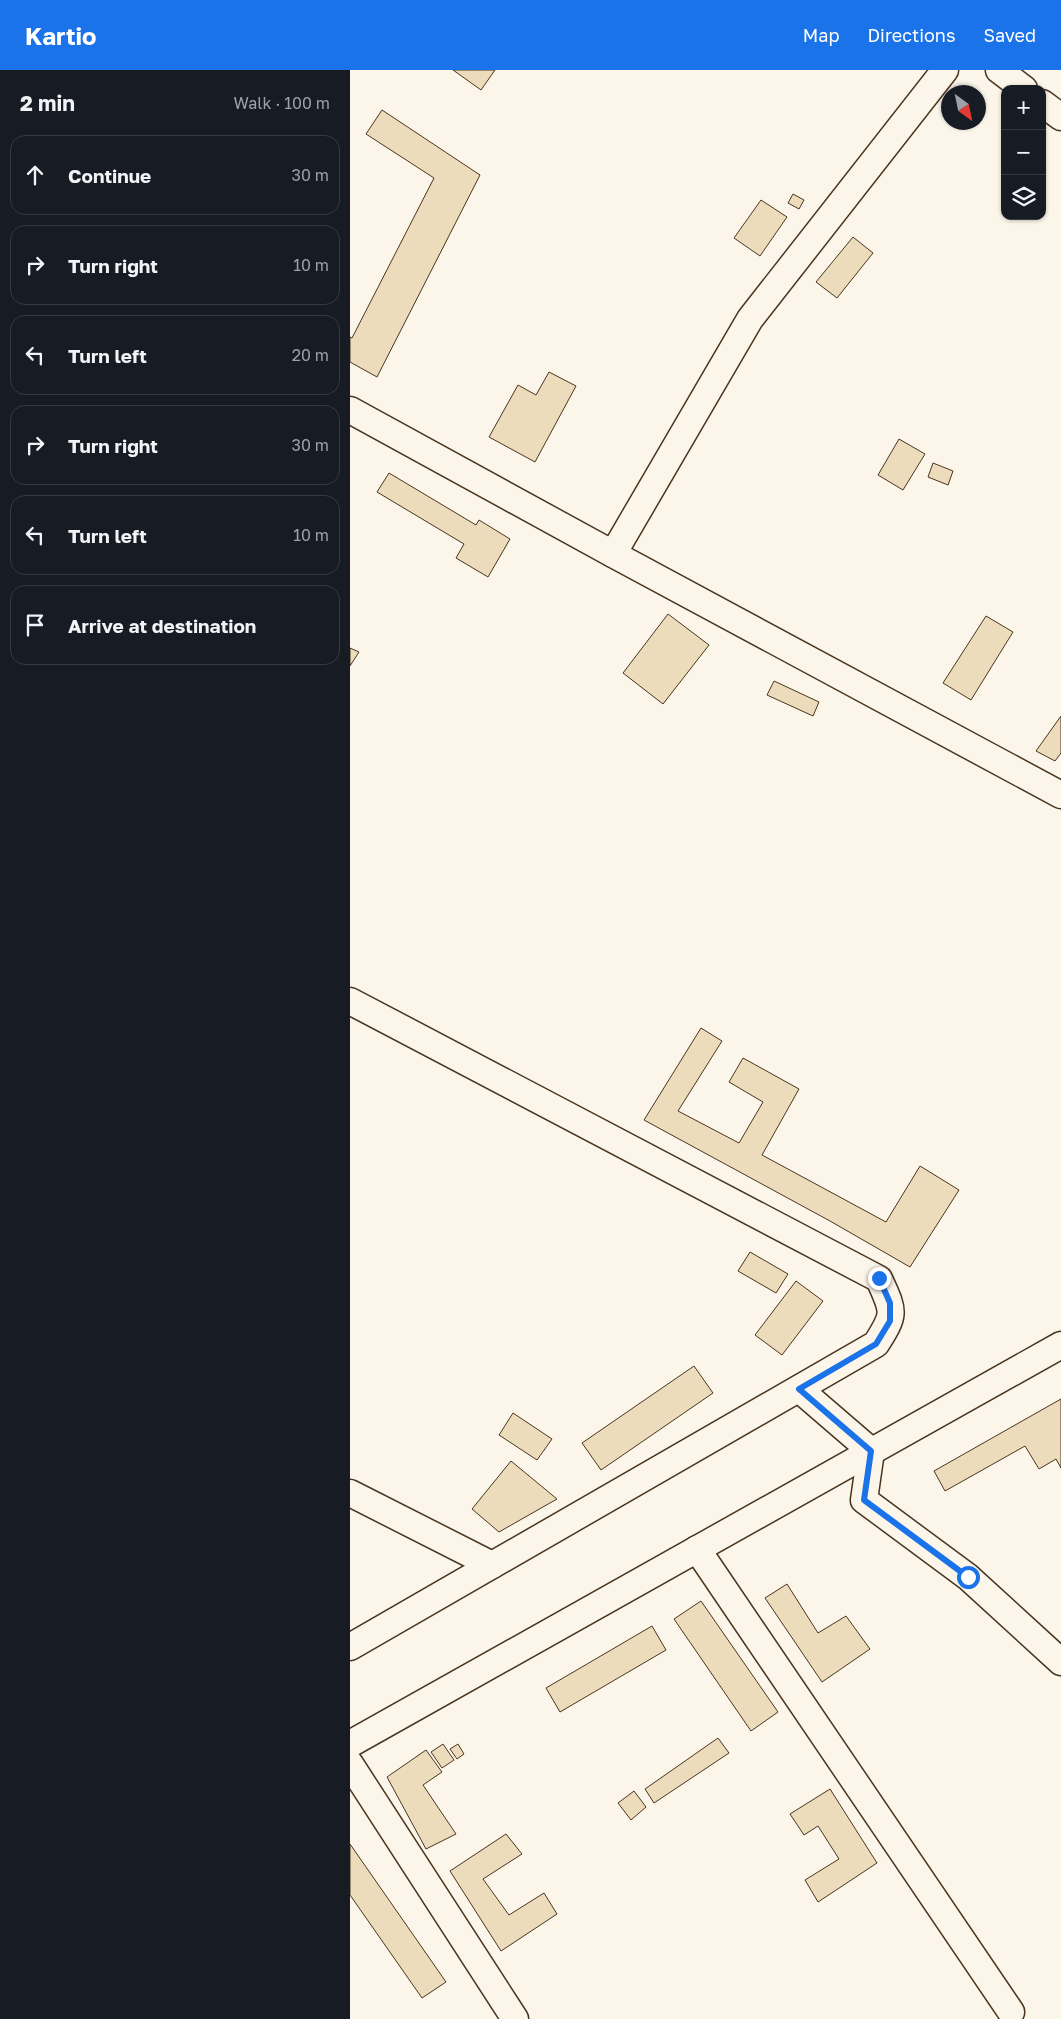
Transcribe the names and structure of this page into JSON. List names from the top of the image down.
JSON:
{
  "north": "bottom right",
  "page": {
    "header": "Kartio",
    "nav": ["Map", "Directions", "Saved"],
    "heading": ["2 min", "Walk · 100 m"],
    "map_buttons": ["+", "−"],
    "list": [
      ["Continue", "30 m"],
      ["Turn right", "10 m"],
      ["Turn left", "20 m"],
      ["Turn right", "30 m"],
      ["Turn left", "10 m"],
      "Arrive at destination"
    ]
  }
}
